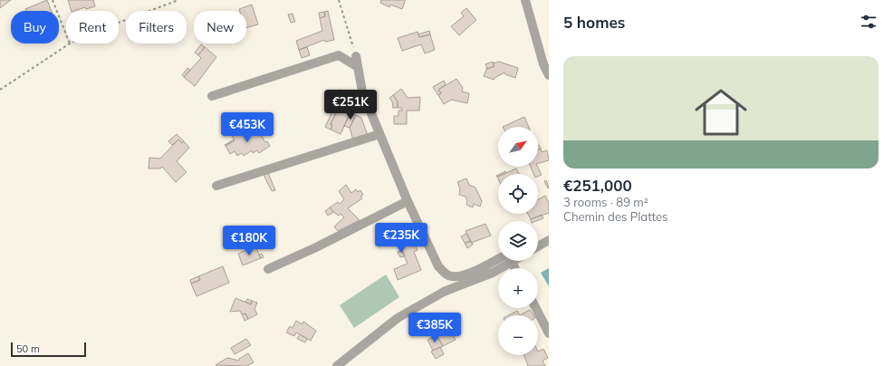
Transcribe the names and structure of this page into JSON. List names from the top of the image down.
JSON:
{
  "scale_bar": "50 m",
  "north": "top right",
  "page": {
    "heading": "5 homes",
    "chip": [
      "Buy",
      "Rent",
      "Filters",
      "New"
    ],
    "list": [
      {
        "name": "€251,000",
        "note": "3 rooms · 89 m² · Chemin des Plattes"
      }
    ],
    "price": [
      "€251K",
      "€453K",
      "€235K",
      "€180K",
      "€385K"
    ],
    "map_buttons": ["+", "−"],
    "scale": "50 m"
  }
}
